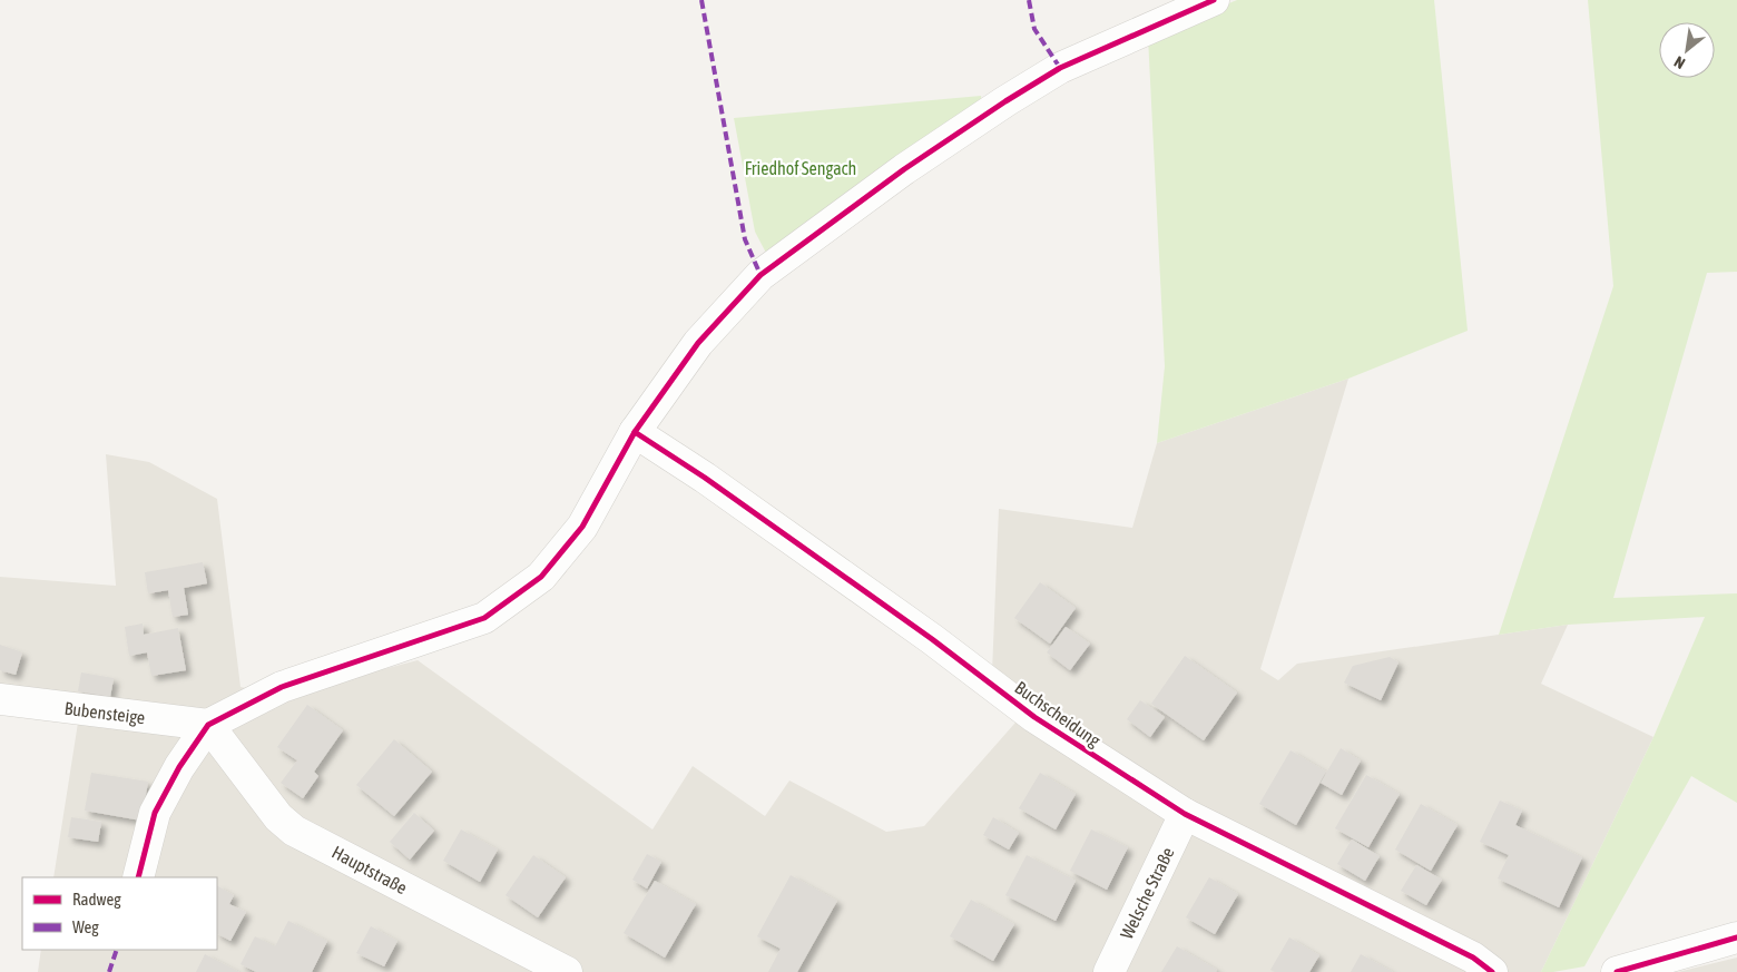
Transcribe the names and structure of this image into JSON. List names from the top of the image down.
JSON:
{
  "streets": {
    "street": [
      "Bubensteige",
      "Buchscheidung",
      "Hauptstraße",
      "Welsche Straße"
    ]
  },
  "crossings": [
    ["Bubensteige", "Hauptstraße"],
    ["Buchscheidung", "Welsche Straße"]
  ],
  "parks": ["Friedhof Sengach"],
  "legend": ["Radweg", "Weg"],
  "north": "bottom left"
}
